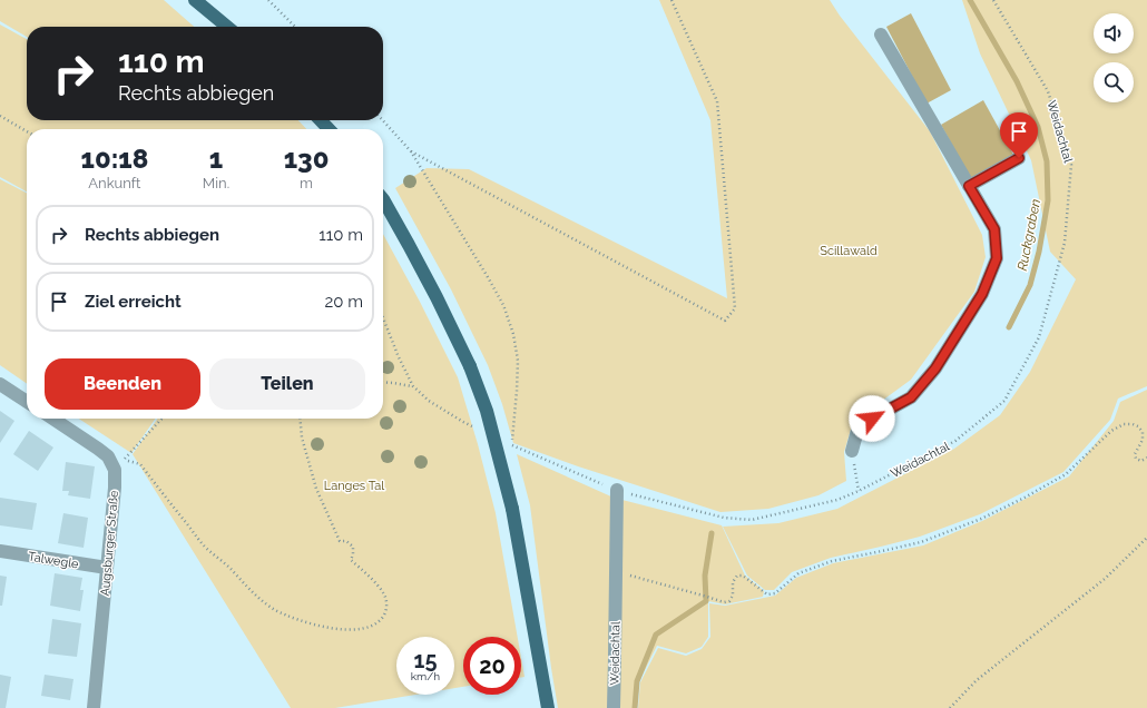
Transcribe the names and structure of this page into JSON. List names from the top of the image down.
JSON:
{
  "streets": {
    "street": ["Weidachtal", "Augsburger Straße", "Talwegle"]
  },
  "crossings": [
    ["Augsburger Straße", "Talwegle"]
  ],
  "water": ["Ruckgraben"],
  "parks": ["Scillawald", "Langes Tal"],
  "page": {
    "turn": ["110 m", "Rechts abbiegen"],
    "eta": [
      "10:18",
      "Ankunft",
      "1",
      "Min.",
      "130",
      "m"
    ],
    "list": [
      {
        "name": "Rechts abbiegen",
        "value": "110 m"
      },
      {
        "name": "Ziel erreicht",
        "value": "20 m"
      }
    ],
    "buttons": ["Beenden", "Teilen"],
    "speed": "15 km/h",
    "limit": "20"
  }
}
